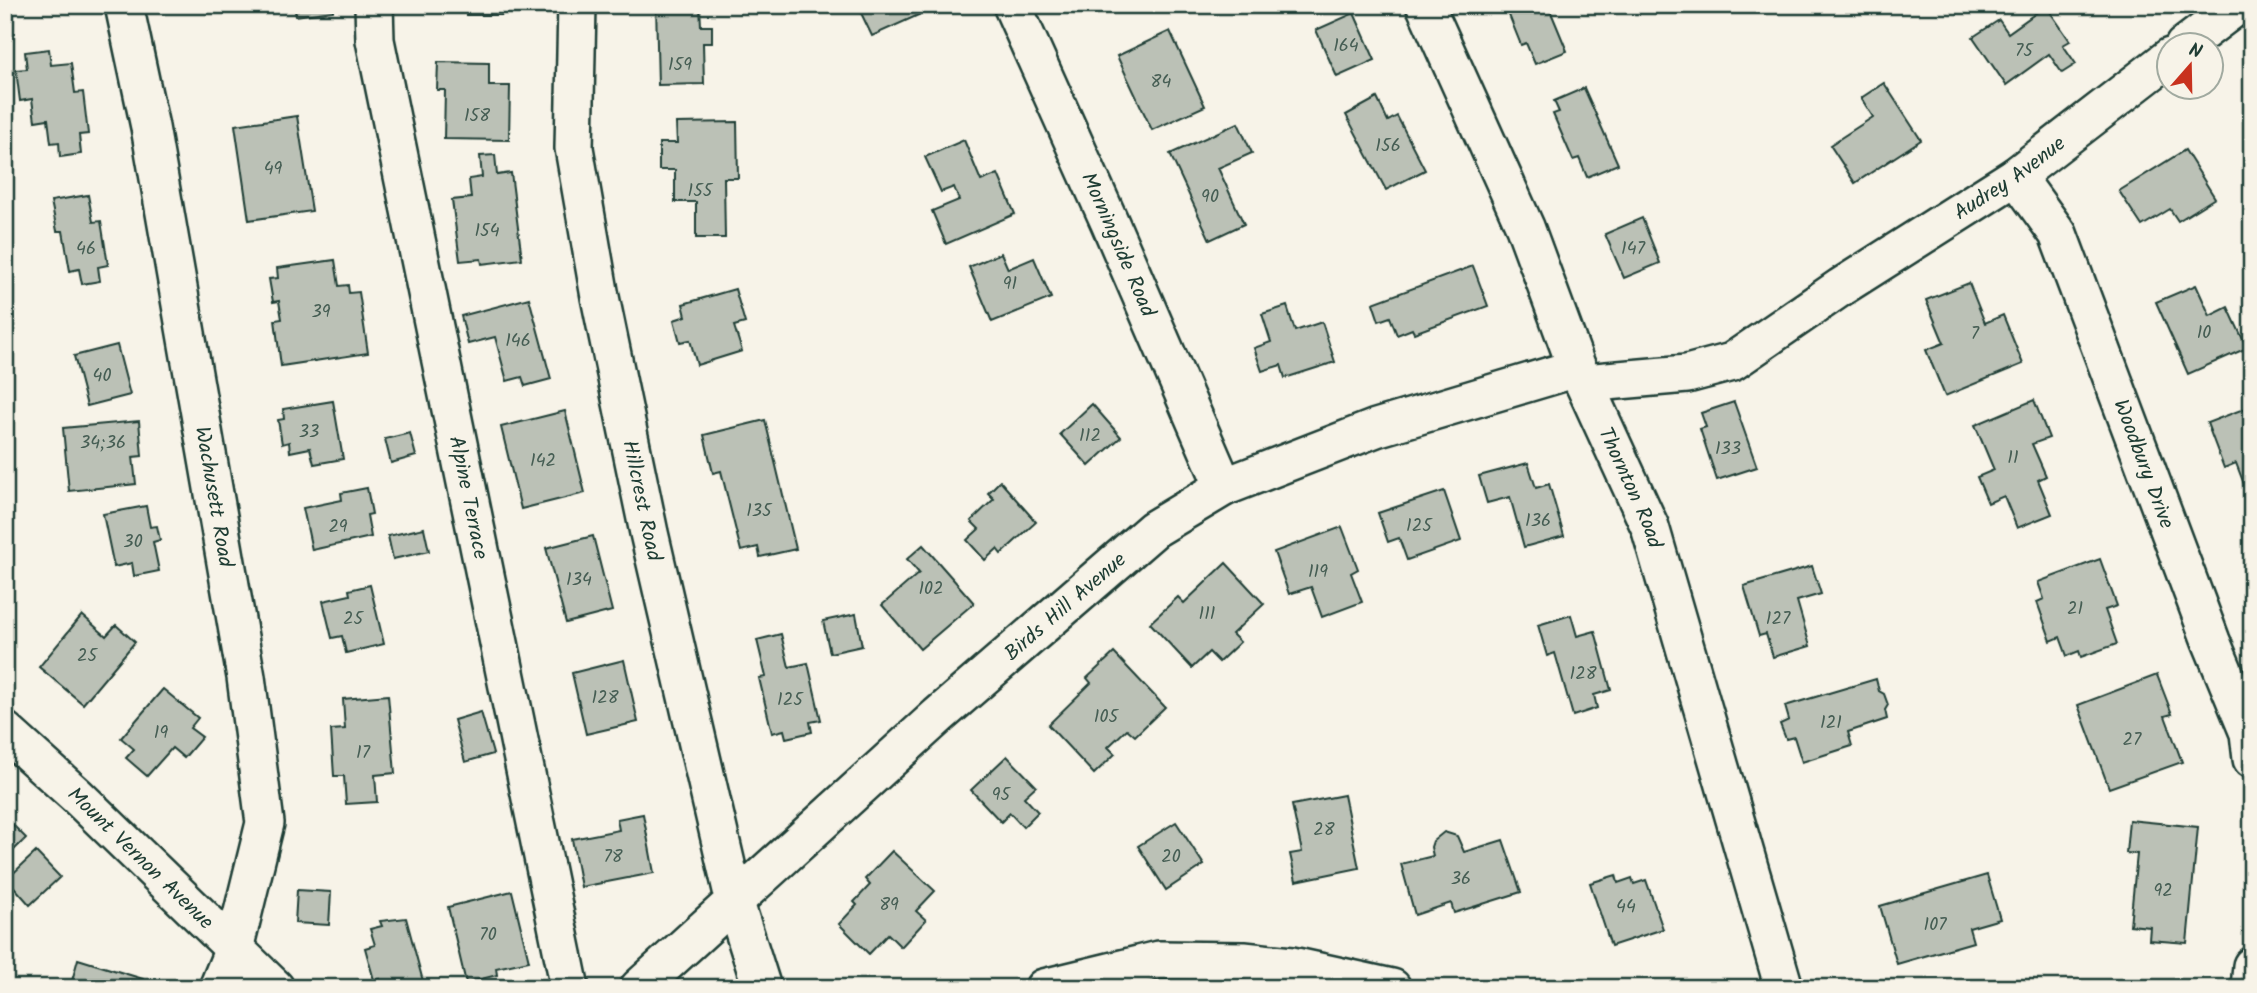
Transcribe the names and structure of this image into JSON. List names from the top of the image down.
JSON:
{
  "streets": {
    "street": [
      "Audrey Avenue",
      "Morningside Road",
      "Woodbury Drive",
      "Thornton Road",
      "Alpine Terrace",
      "Wachusett Road",
      "Hillcrest Road",
      "Birds Hill Avenue",
      "Mount Vernon Avenue"
    ]
  },
  "crossings": [
    ["Audrey Avenue", "Woodbury Drive"],
    ["Audrey Avenue", "Thornton Road"],
    ["Audrey Avenue", "Birds Hill Avenue"],
    ["Morningside Road", "Birds Hill Avenue"],
    ["Thornton Road", "Birds Hill Avenue"],
    ["Wachusett Road", "Mount Vernon Avenue"],
    ["Hillcrest Road", "Birds Hill Avenue"]
  ],
  "house_numbers": [
    "164",
    "75",
    "159",
    "84",
    "158",
    "156",
    "49",
    "155",
    "90",
    "154",
    "46",
    "147",
    "91",
    "39",
    "10",
    "7",
    "146",
    "40",
    "33",
    "112",
    "34;36",
    "133",
    "11",
    "142",
    "135",
    "136",
    "125",
    "29",
    "30",
    "119",
    "134",
    "102",
    "21",
    "111",
    "25",
    "127",
    "25",
    "128",
    "128",
    "125",
    "105",
    "121",
    "19",
    "27",
    "17",
    "95",
    "28",
    "78",
    "20",
    "36",
    "92",
    "89",
    "44",
    "107",
    "70"
  ],
  "north": "top"
}
